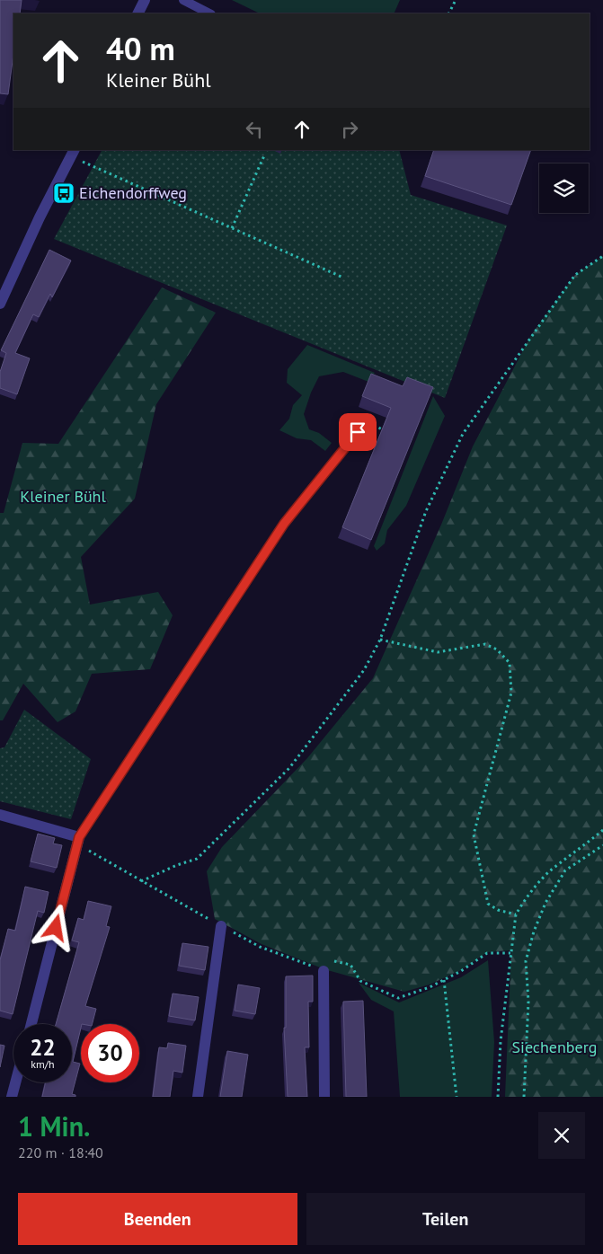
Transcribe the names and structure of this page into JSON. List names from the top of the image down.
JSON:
{
  "parks": ["Kleiner Bühl", "Siechenberg"],
  "places": {
    "bus stop": ["Eichendorffweg"]
  },
  "page": {
    "turn": ["40 m", "Kleiner Bühl"],
    "speed": "22 km/h",
    "limit": "30",
    "heading": ["1 Min.", "220 m · 18:40"],
    "buttons": ["Beenden", "Teilen"]
  }
}
